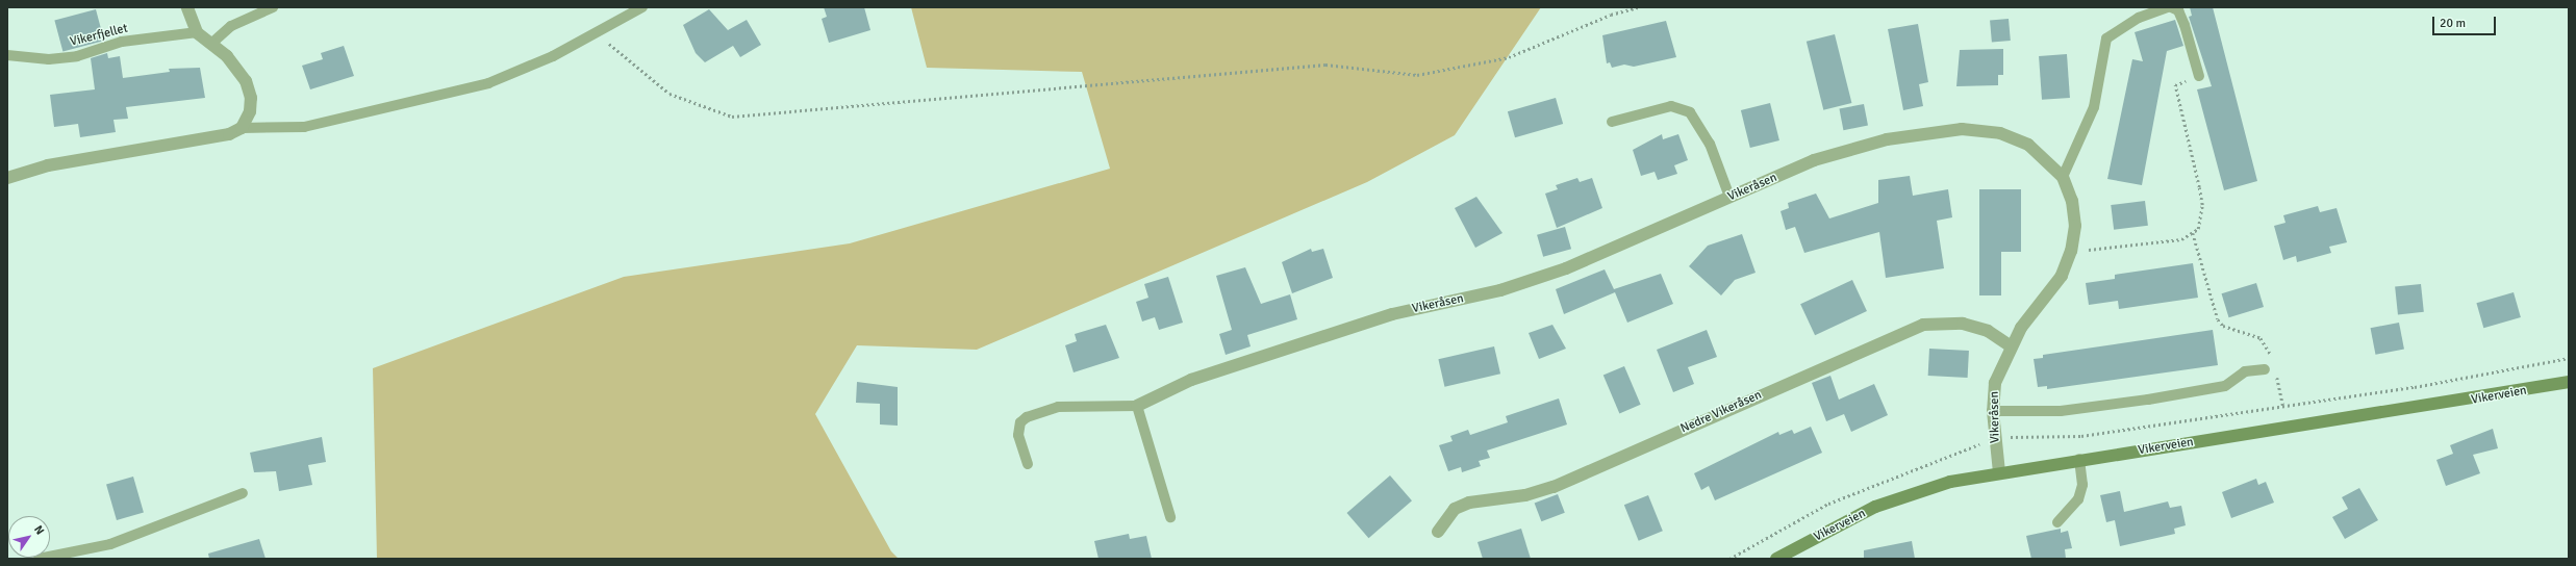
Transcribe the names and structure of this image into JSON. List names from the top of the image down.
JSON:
{
  "streets": {
    "main road": ["Vikerveien"],
    "street": ["Vikeråsen", "Nedre Vikeråsen"],
    "lane": ["Vikerfjellet"]
  },
  "crossings": [
    ["Vikeråsen", "Vikerveien"],
    ["Vikeråsen", "Nedre Vikeråsen"]
  ],
  "scale_bar": "20 m",
  "north": "top right"
}
